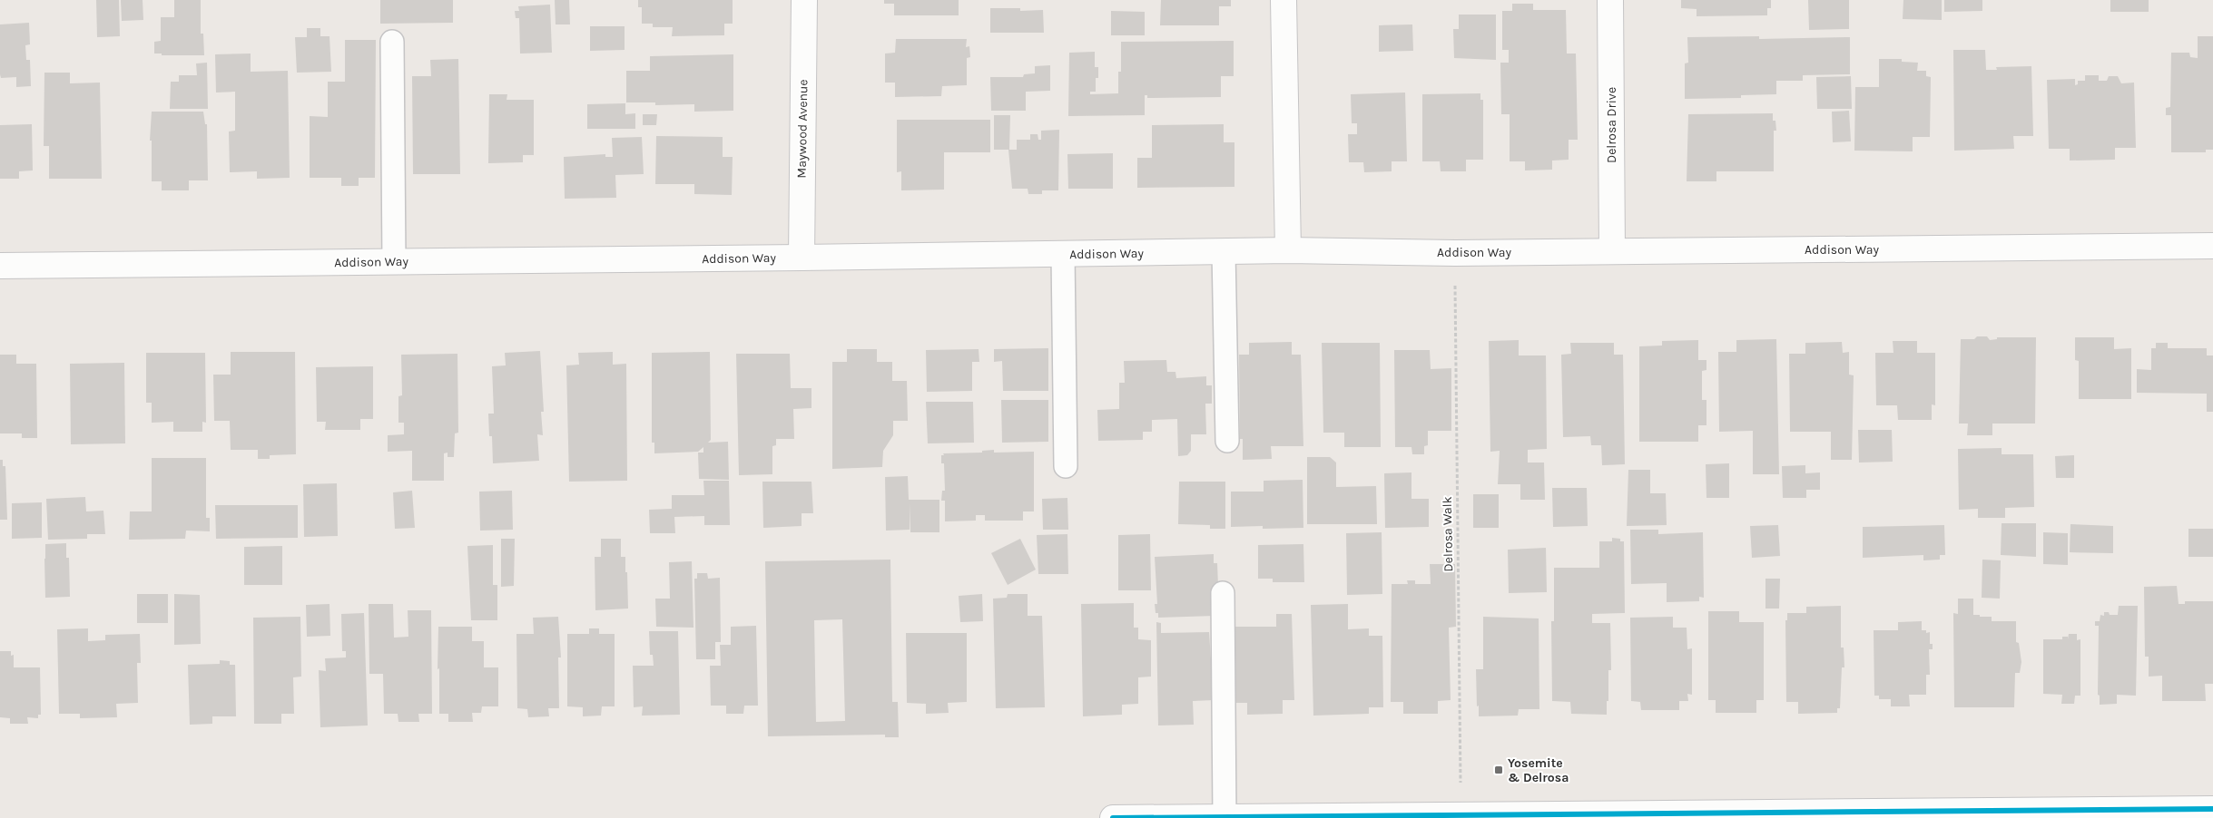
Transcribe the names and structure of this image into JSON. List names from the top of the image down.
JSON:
{
  "streets": {
    "street": ["Delrosa Drive", "Maywood Avenue", "Addison Way"],
    "path": ["Delrosa Walk"]
  },
  "crossings": [
    ["Delrosa Drive", "Addison Way"],
    ["Maywood Avenue", "Addison Way"],
    ["Addison Way", "Delrosa Walk"]
  ],
  "places": {
    "transit": ["Yosemite & Delrosa"]
  }
}
